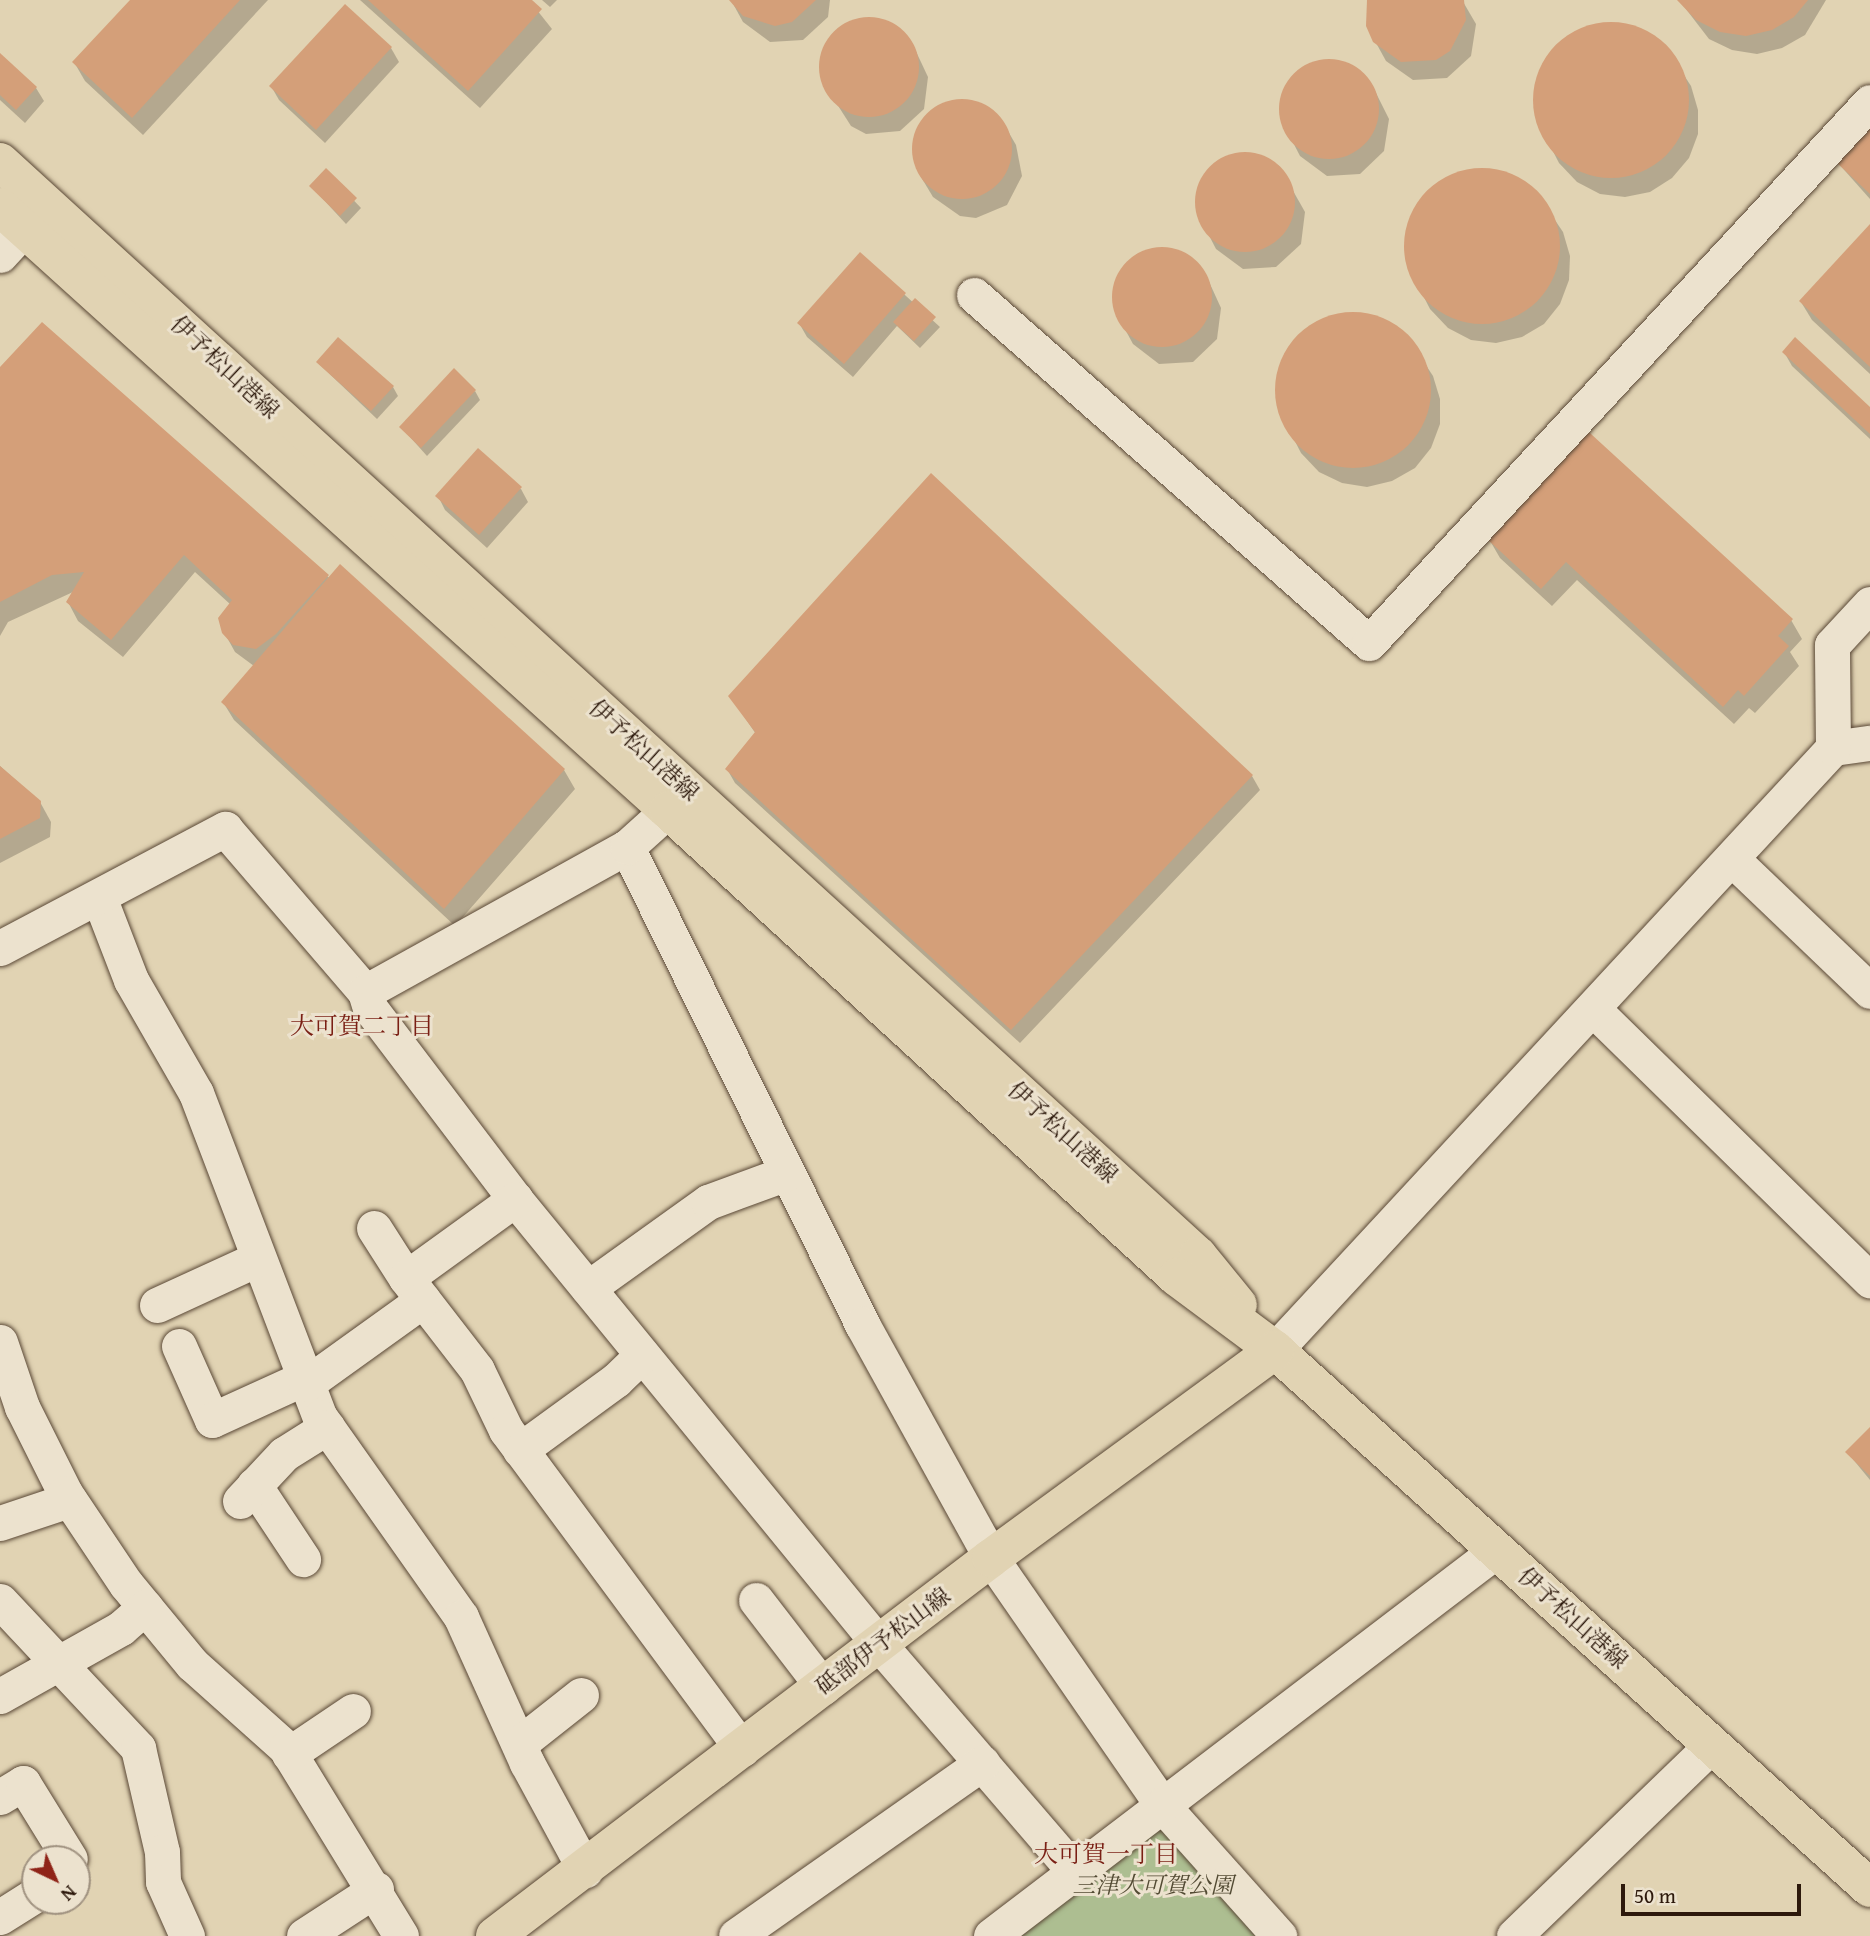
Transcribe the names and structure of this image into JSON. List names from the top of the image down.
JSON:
{
  "streets": {
    "main road": ["伊予松山港線", "砥部伊予松山線"]
  },
  "crossings": [
    ["伊予松山港線", "砥部伊予松山線"]
  ],
  "districts": ["大可賀二丁目", "大可賀一丁目"],
  "parks": ["三津大可賀公園"],
  "scale_bar": "50 m",
  "north": "bottom right"
}
